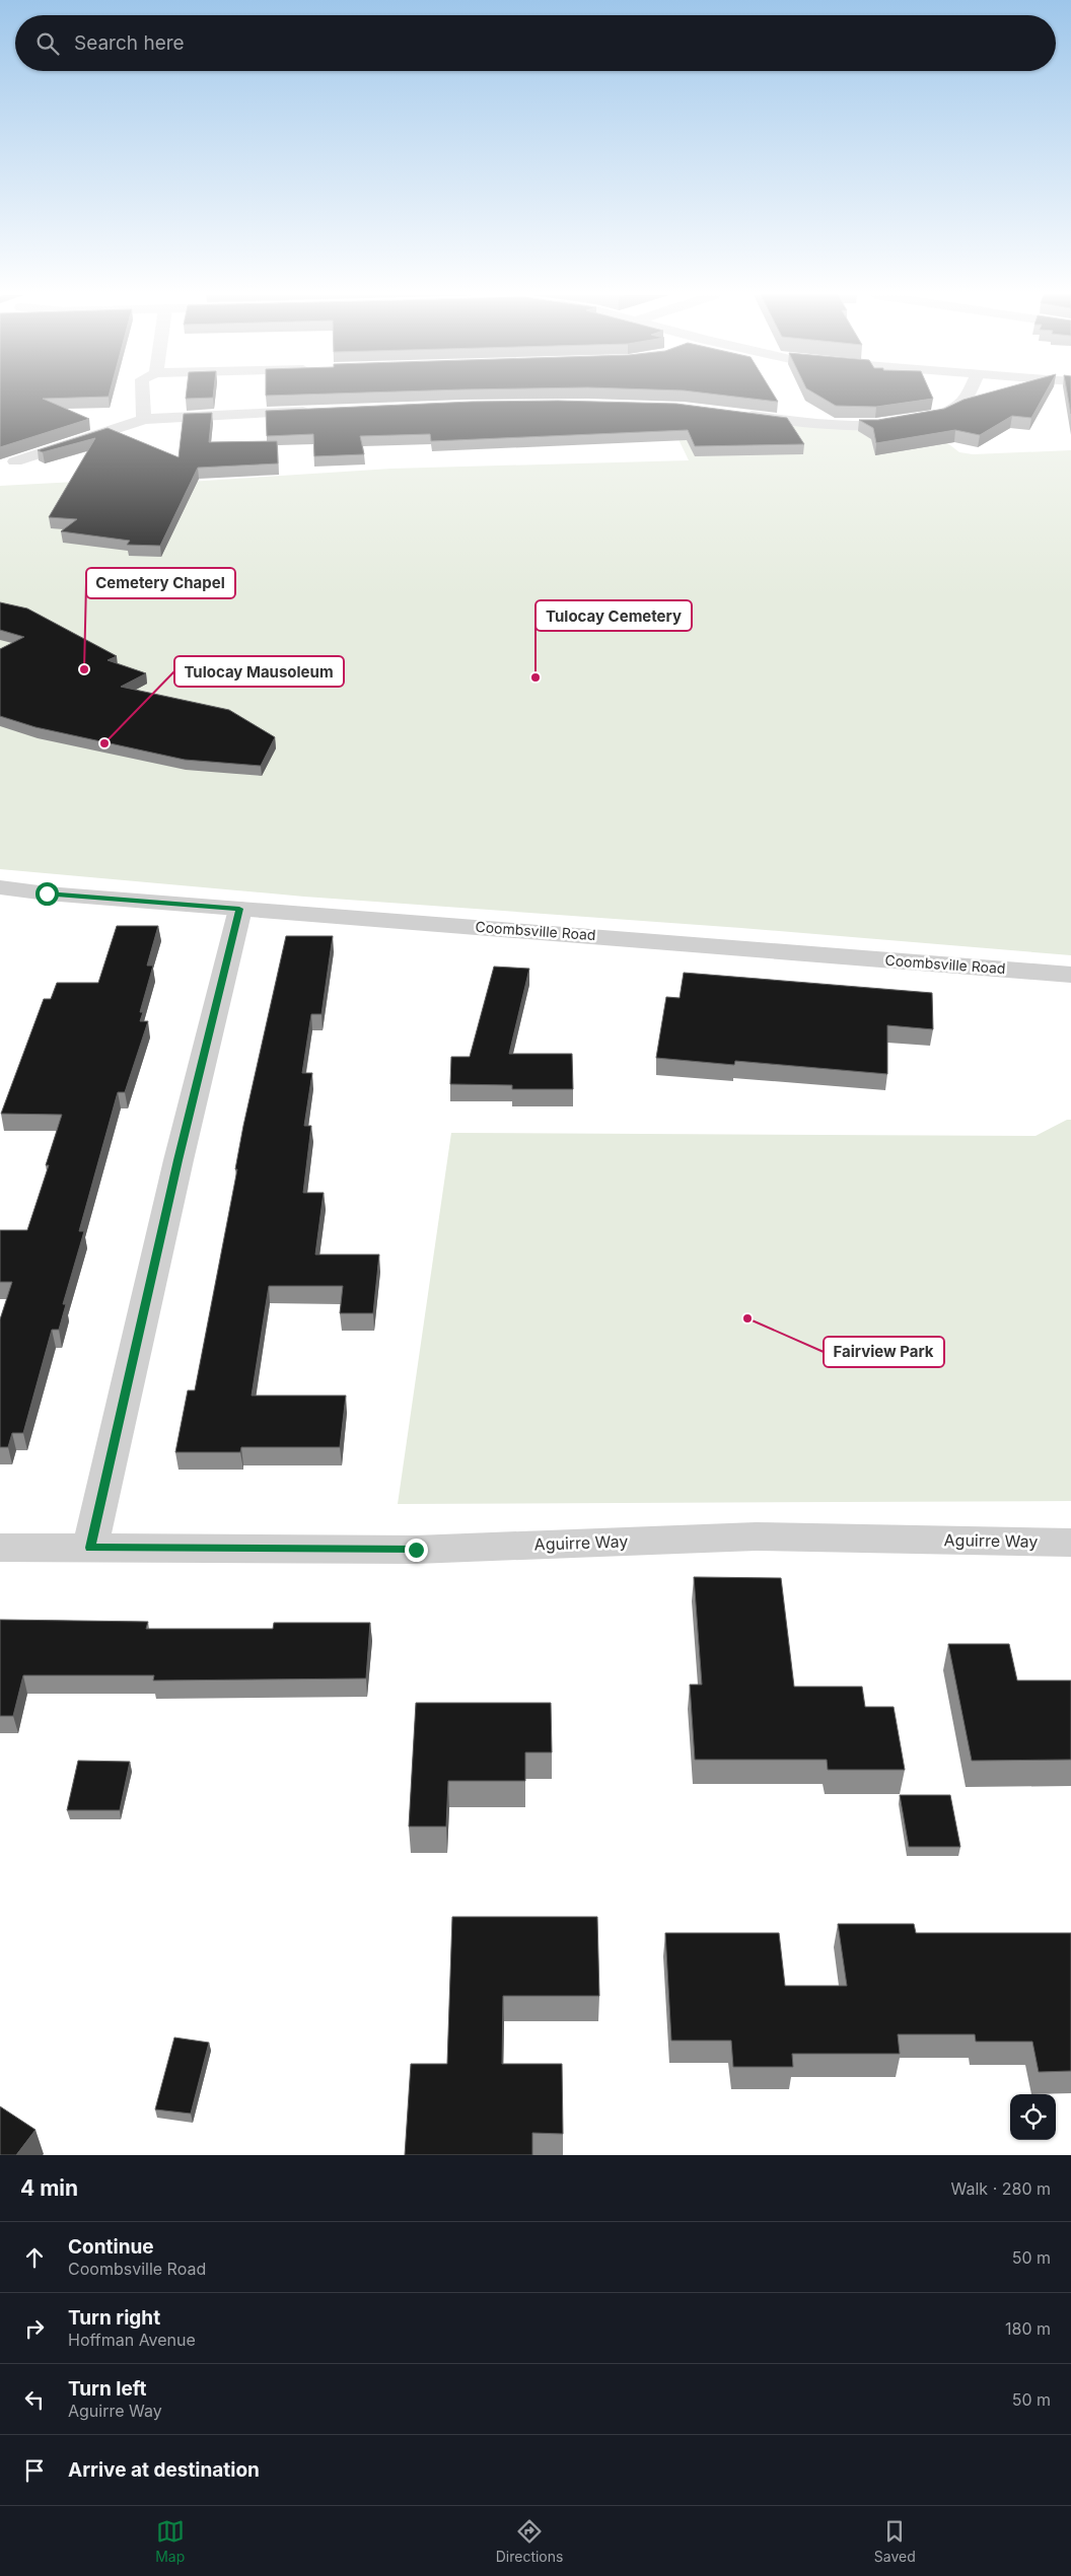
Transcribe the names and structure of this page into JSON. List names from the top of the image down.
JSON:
{
  "streets": {
    "street": ["Coombsville Road", "Aguirre Way"]
  },
  "places": [
    "Cemetery Chapel",
    "Tulocay Cemetery",
    "Tulocay Mausoleum",
    "Fairview Park"
  ],
  "page": {
    "search": "Search here",
    "heading": ["4 min", "Walk · 280 m"],
    "list": [
      ["Continue", "Coombsville Road", "50 m"],
      ["Turn right", "Hoffman Avenue", "180 m"],
      ["Turn left", "Aguirre Way", "50 m"],
      "Arrive at destination"
    ],
    "nav": ["Map", "Directions", "Saved"]
  }
}
